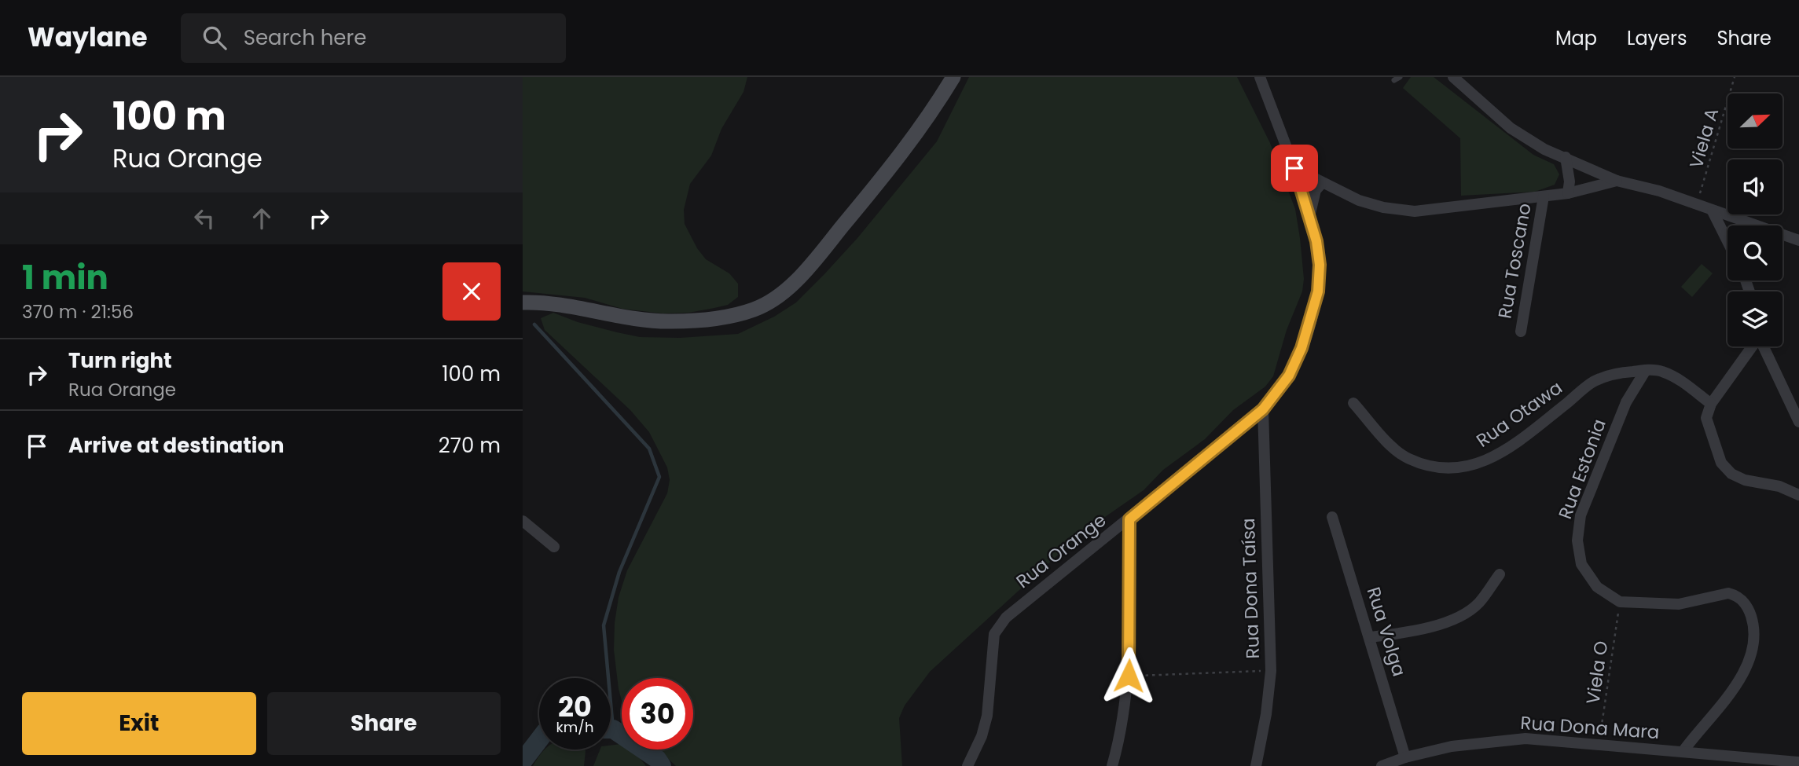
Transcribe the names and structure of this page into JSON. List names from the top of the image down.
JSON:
{
  "streets": {
    "street": [
      "Rua Toscano",
      "Rua Otawa",
      "Rua Estonia",
      "Rua Orange",
      "Rua Dona Taísa",
      "Rua Volga",
      "Rua Dona Mara"
    ],
    "path": ["Viela A", "Viela O"]
  },
  "crossings": [
    ["Rua Otawa", "Rua Estonia"],
    ["Rua Estonia", "Viela O"],
    ["Rua Orange", "Rua Dona Taísa"],
    ["Rua Volga", "Rua Dona Mara"],
    ["Viela O", "Rua Dona Mara"]
  ],
  "north": "top right",
  "page": {
    "header": "Waylane",
    "search": "Search here",
    "nav": ["Map", "Layers", "Share"],
    "turn": ["100 m", "Rua Orange"],
    "heading": ["1 min", "370 m · 21:56"],
    "list": [
      {
        "name": "Turn right",
        "note": "Rua Orange",
        "value": "100 m"
      },
      {
        "name": "Arrive at destination",
        "value": "270 m"
      }
    ],
    "speed": "20 km/h",
    "limit": "30",
    "buttons": ["Exit", "Share"]
  }
}
